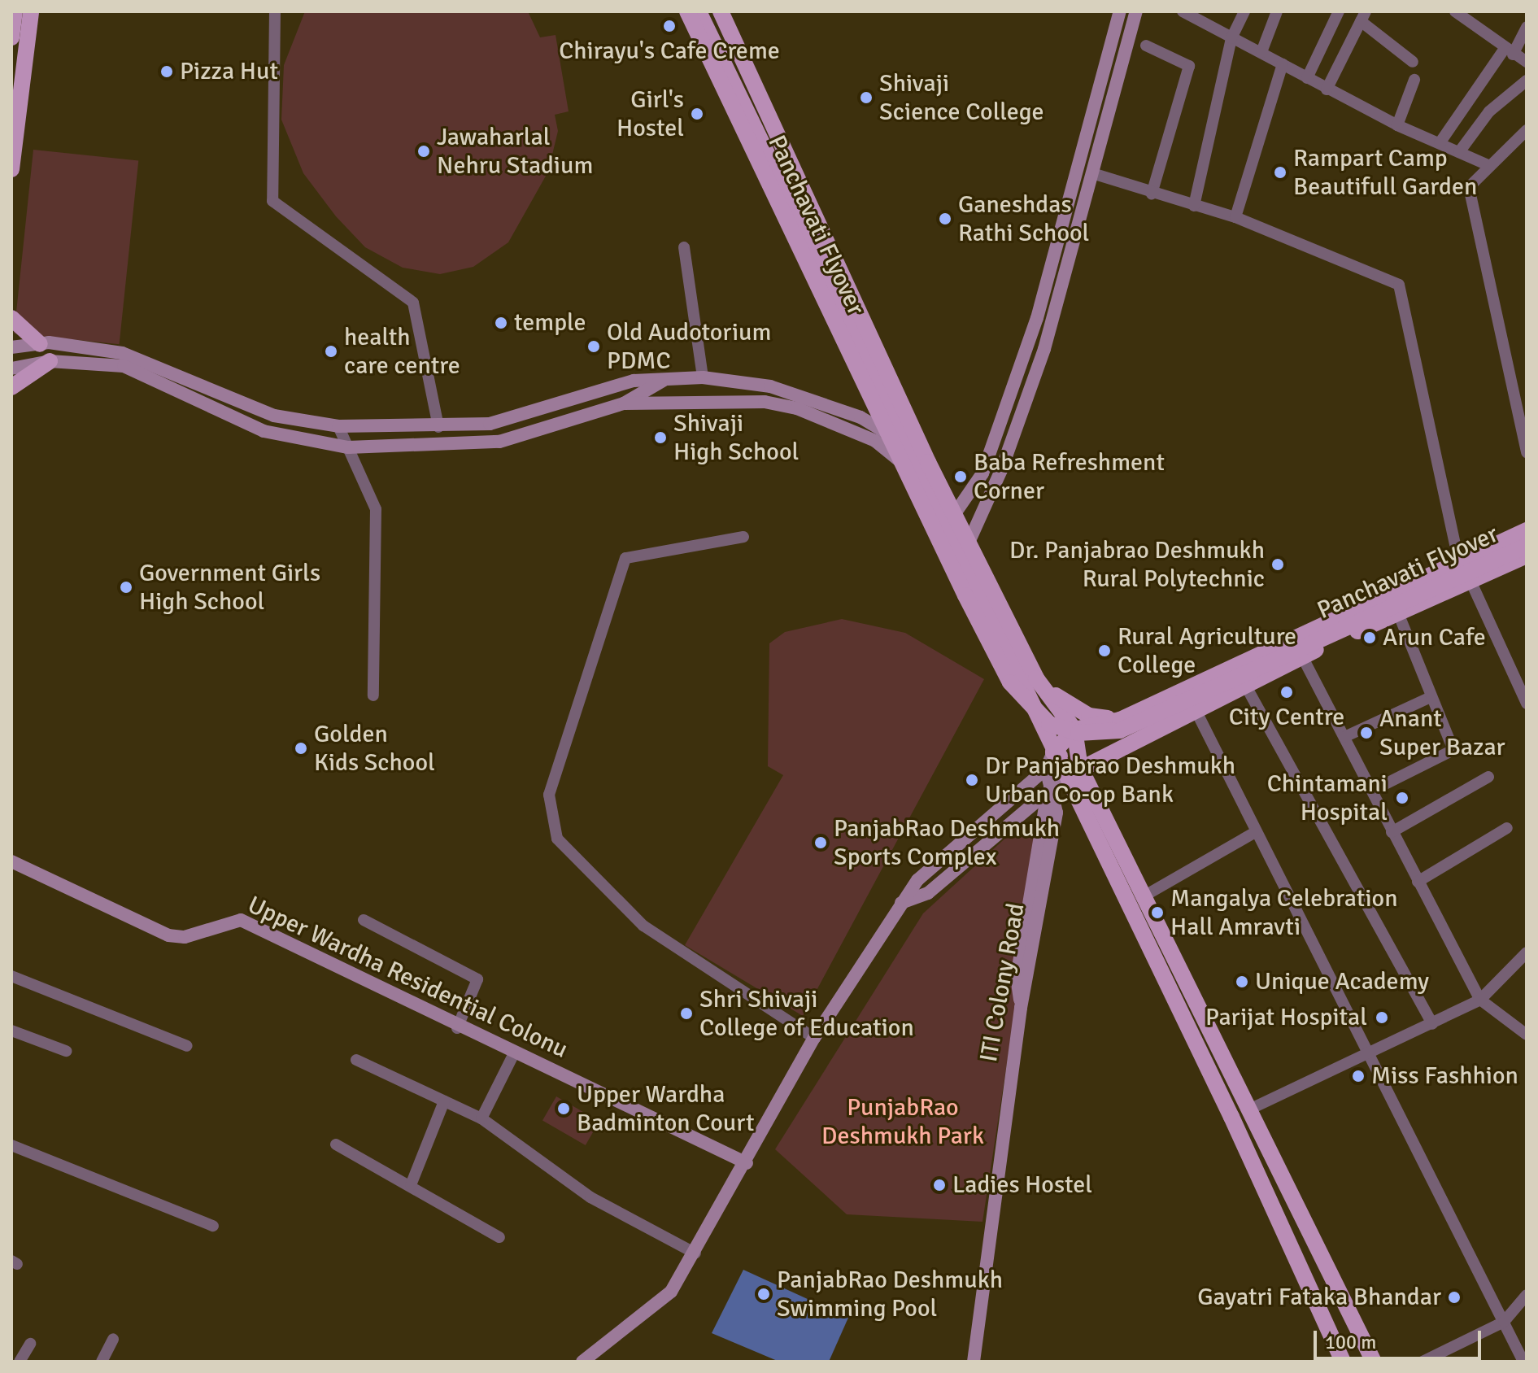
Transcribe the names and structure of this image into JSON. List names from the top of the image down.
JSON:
{
  "streets": {
    "main road": ["Panchavati Flyover"],
    "street": ["Upper Wardha Residential Colonu", "ITI Colony Road"]
  },
  "parks": ["PunjabRao Deshmukh Park"],
  "places": [
    "Chirayu's Cafe Creme",
    "Pizza Hut",
    "Shivaji Science College",
    "Girl's Hostel",
    "Jawaharlal Nehru Stadium",
    "Rampart Camp Beautifull Garden",
    "Ganeshdas Rathi School",
    "temple",
    "Old Audotorium PDMC",
    "health care centre",
    "Shivaji High School",
    "Baba Refreshment Corner",
    "Dr. Panjabrao Deshmukh Rural Polytechnic",
    "Government Girls High School",
    "Arun Cafe",
    "Rural Agriculture College",
    "City Centre",
    "Anant Super Bazar",
    "Golden Kids School",
    "Dr Panjabrao Deshmukh Urban Co-op Bank",
    "Chintamani Hospital",
    "PanjabRao Deshmukh Sports Complex",
    "Mangalya Celebration Hall Amravti",
    "Unique Academy",
    "Shri Shivaji College of Education",
    "Parijat Hospital",
    "Miss Fashhion",
    "Upper Wardha Badminton Court",
    "Ladies Hostel",
    "PanjabRao Deshmukh Swimming Pool",
    "Gayatri Fataka Bhandar"
  ],
  "scale_bar": "100 m"
}
